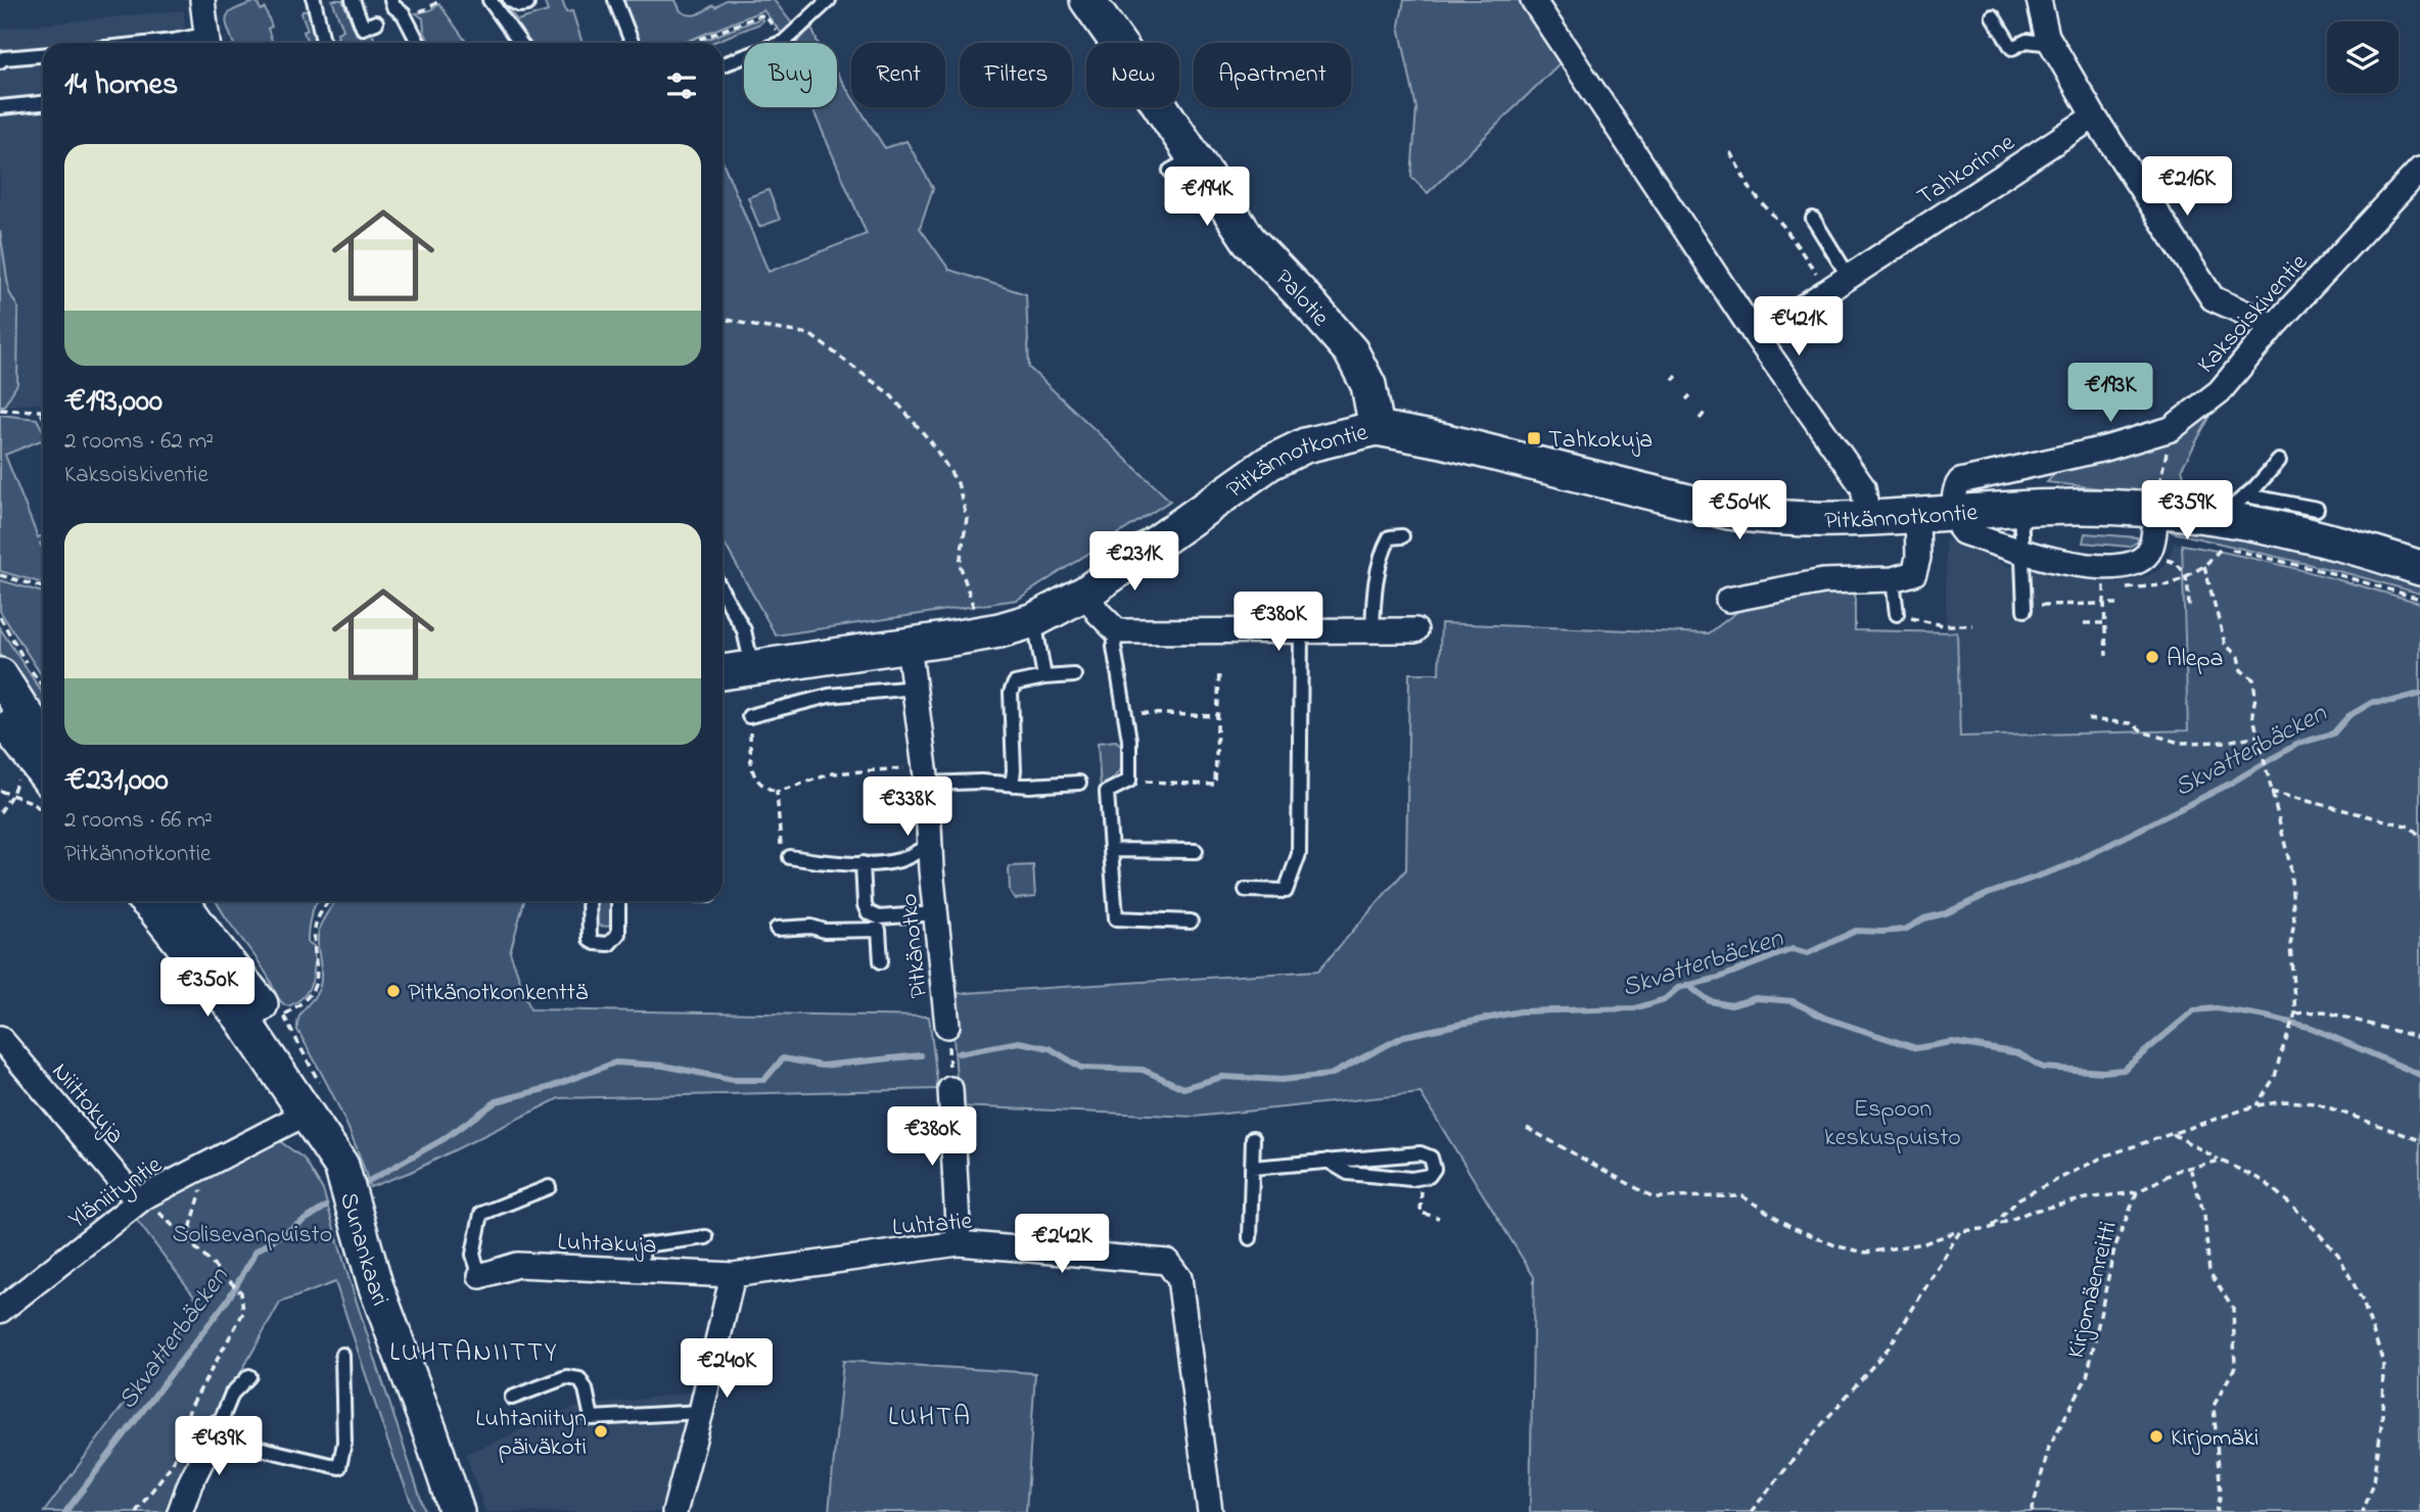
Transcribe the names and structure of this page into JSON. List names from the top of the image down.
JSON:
{
  "streets": {
    "street": [
      "Tahkorinne",
      "Palotie",
      "Kaksoiskiventie",
      "Pitkännotkontie",
      "Pitkänotko",
      "Niittokuja",
      "Yläniityntie",
      "Luhtatie",
      "Luhtakuja",
      "Sunankaari"
    ],
    "path": ["Kirjomäenreitti"]
  },
  "crossings": [
    ["Palotie", "Pitkännotkontie"],
    ["Kaksoiskiventie", "Pitkännotkontie"],
    ["Pitkännotkontie", "Pitkänotko"],
    ["Niittokuja", "Yläniityntie"],
    ["Yläniityntie", "Sunankaari"],
    ["Luhtatie", "Luhtakuja"]
  ],
  "districts": ["LUHTANIITTY", "LUHTA"],
  "water": ["Skvatterbäcken"],
  "parks": ["Espoon keskuspuisto", "Solisevanpuisto"],
  "places": {
    "transit": ["Tahkokuja"],
    "other": [
      "Alepa",
      "Pitkänotkonkenttä",
      "Luhtaniityn päiväkoti",
      "Kirjomäki"
    ]
  },
  "page": {
    "chip": [
      "Buy",
      "Rent",
      "Filters",
      "New",
      "Apartment"
    ],
    "heading": "14 homes",
    "list": [
      {
        "name": "€193,000",
        "note": "2 rooms · 62 m² · Kaksoiskiventie"
      },
      {
        "name": "€231,000",
        "note": "2 rooms · 66 m² · Pitkännotkontie"
      }
    ],
    "price": [
      "€216K",
      "€194K",
      "€421K",
      "€193K",
      "€504K",
      "€359K",
      "€231K",
      "€380K",
      "€338K",
      "€350K",
      "€380K",
      "€242K",
      "€240K",
      "€439K"
    ]
  }
}
